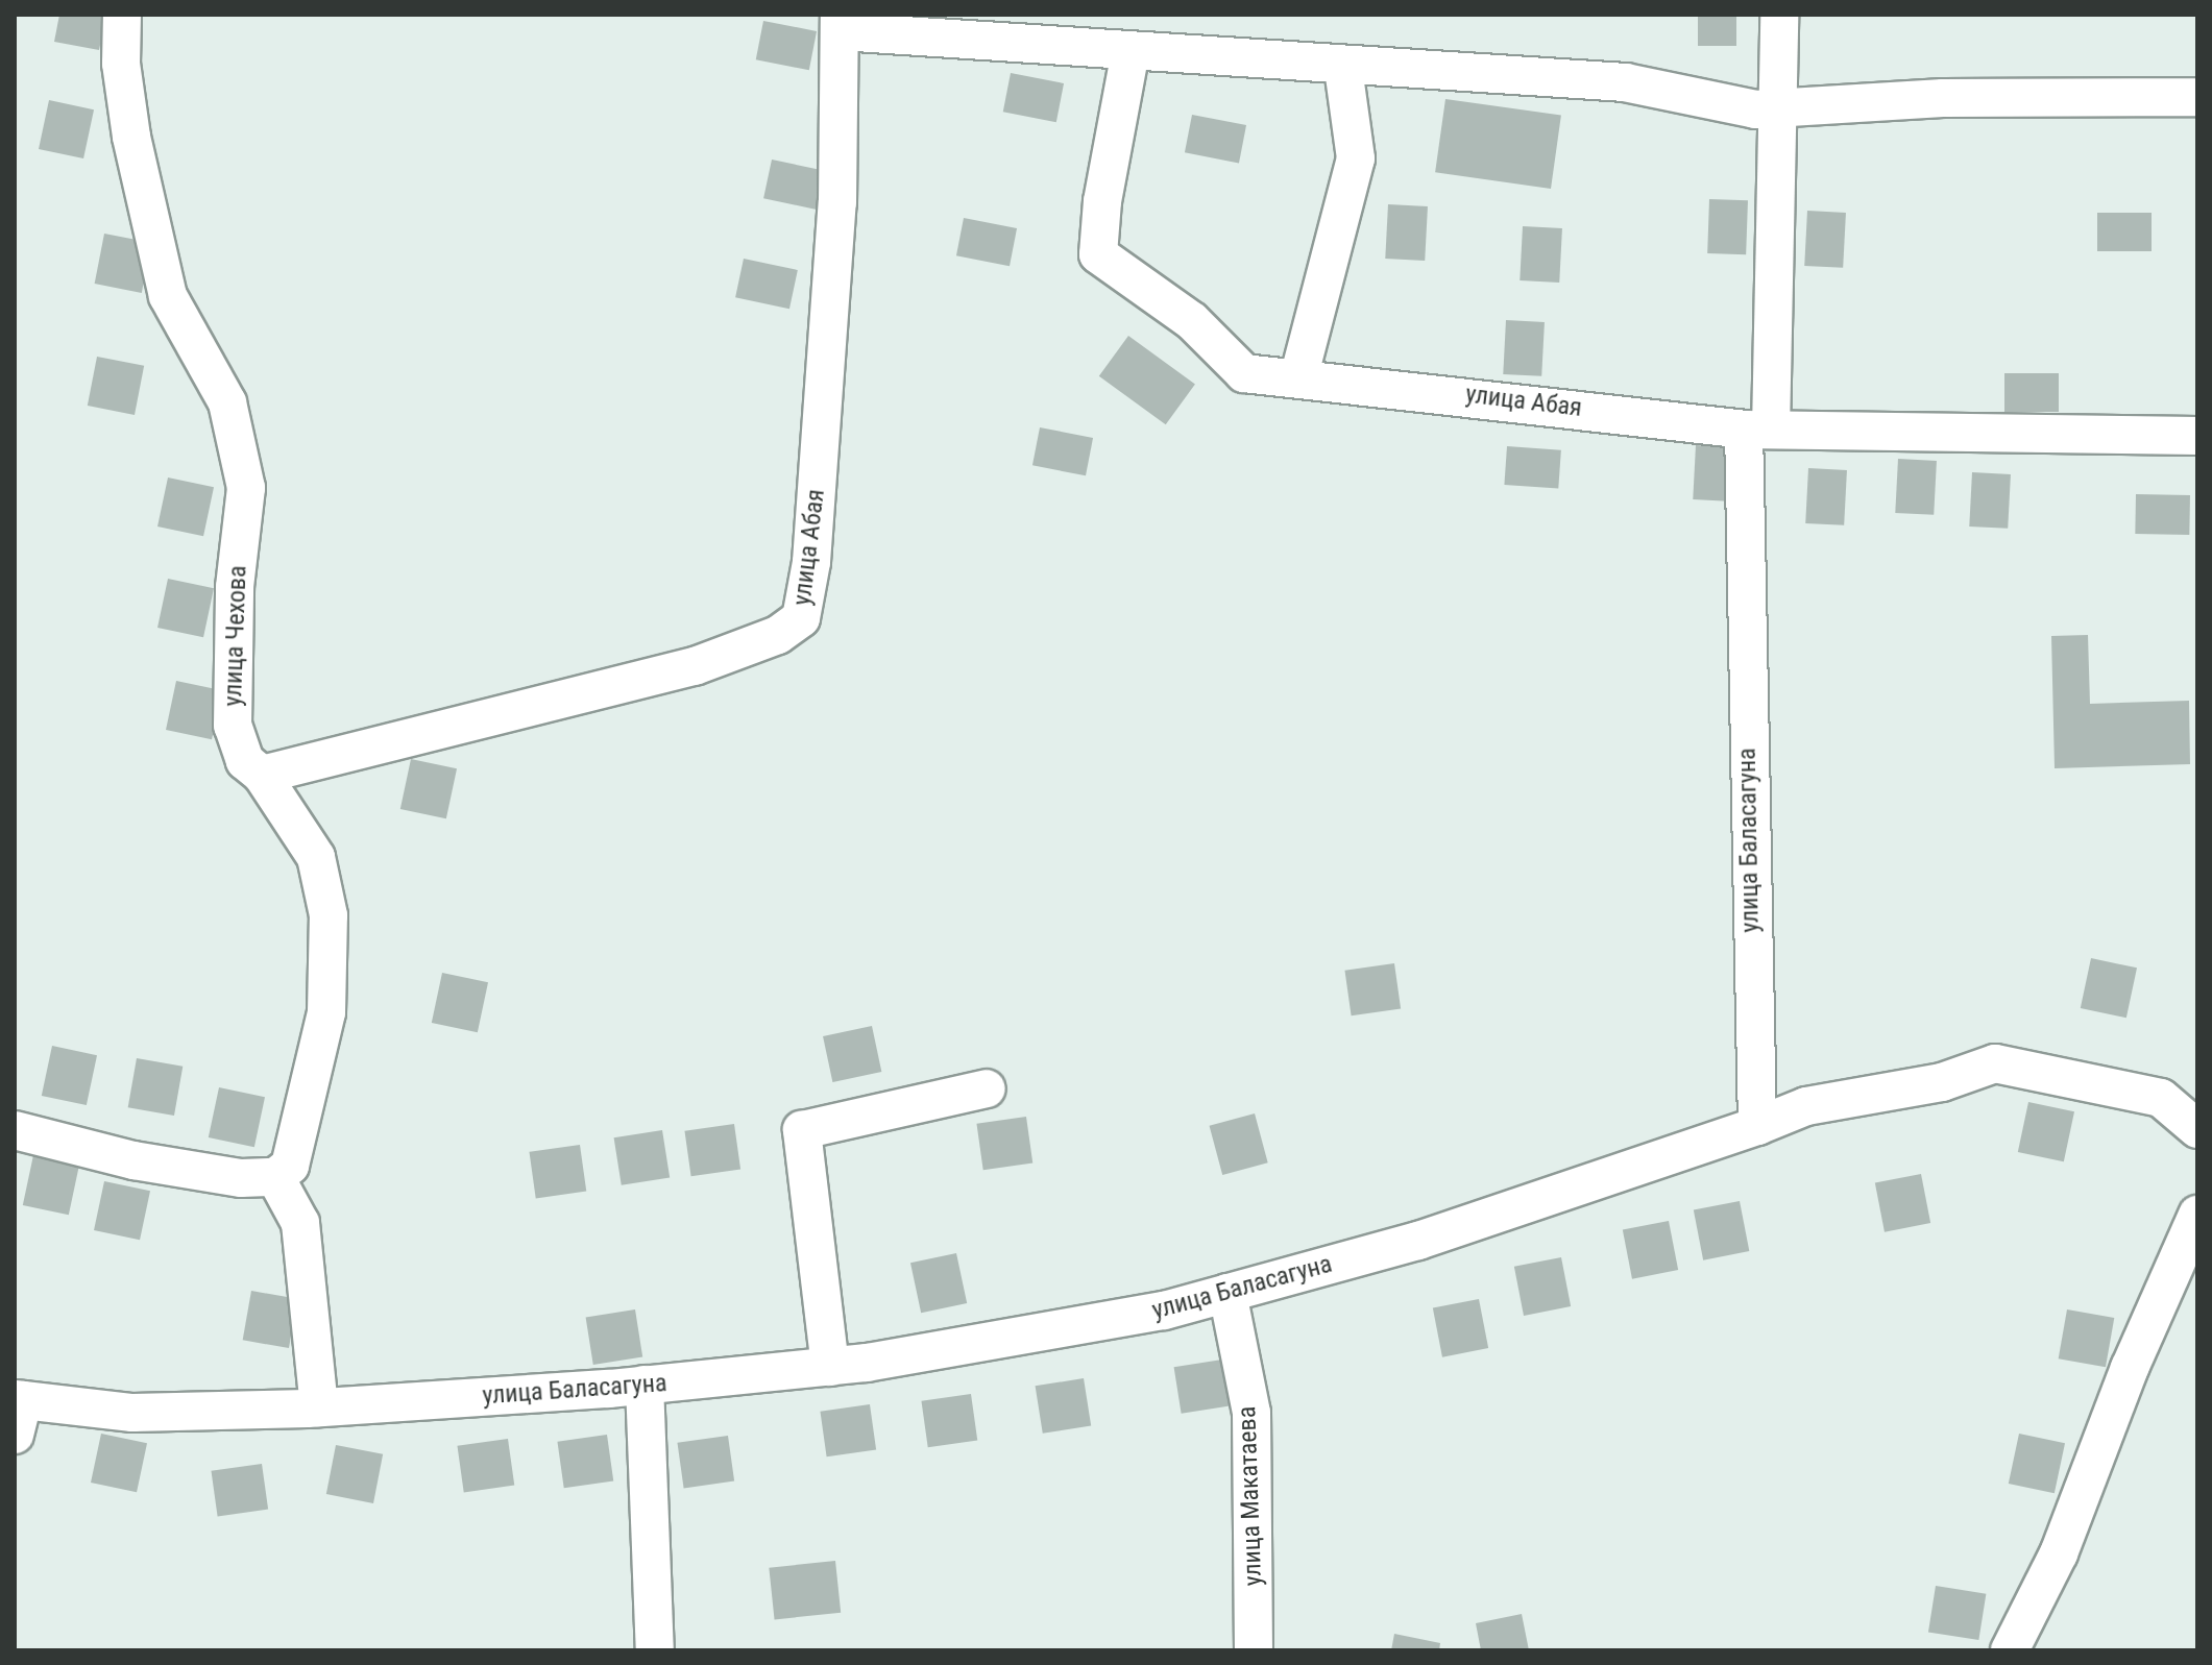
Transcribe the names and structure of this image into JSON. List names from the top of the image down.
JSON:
{
  "streets": {
    "street": [
      "улица Абая",
      "улица Чехова",
      "улица Баласагуна",
      "улица Макатаева"
    ]
  },
  "crossings": [
    ["улица Абая", "улица Чехова"],
    ["улица Абая", "улица Баласагуна"],
    ["улица Баласагуна", "улица Макатаева"]
  ]
}
